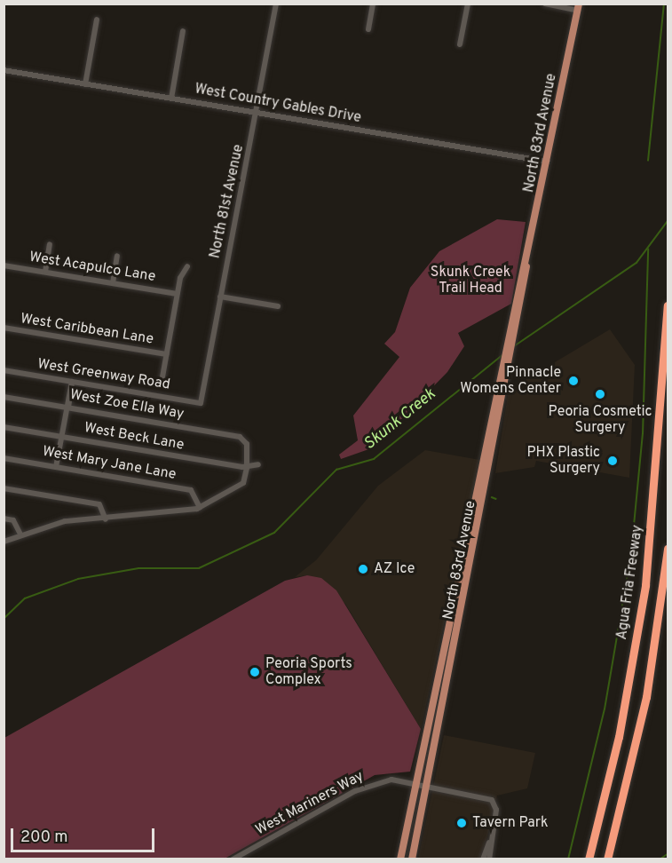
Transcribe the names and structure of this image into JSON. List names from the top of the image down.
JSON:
{
  "streets": {
    "highway": ["Agua Fria Freeway"],
    "main road": ["North 83rd Avenue"],
    "street": [
      "West Country Gables Drive",
      "North 81st Avenue",
      "West Acapulco Lane",
      "West Caribbean Lane",
      "West Greenway Road",
      "West Zoe Ella Way",
      "West Beck Lane",
      "West Mary Jane Lane",
      "West Mariners Way"
    ]
  },
  "crossings": [
    ["West Country Gables Drive", "North 83rd Avenue"],
    ["West Country Gables Drive", "North 81st Avenue"],
    ["North 83rd Avenue", "West Mariners Way"],
    ["North 81st Avenue", "West Greenway Road"],
    ["West Zoe Ella Way", "West Beck Lane"]
  ],
  "water": ["Skunk Creek"],
  "parks": ["Skunk Creek Trail Head"],
  "places": [
    "Pinnacle Womens Center",
    "Peoria Cosmetic Surgery",
    "PHX Plastic Surgery",
    "AZ Ice",
    "Peoria Sports Complex",
    "Tavern Park"
  ],
  "scale_bar": "200 m"
}
